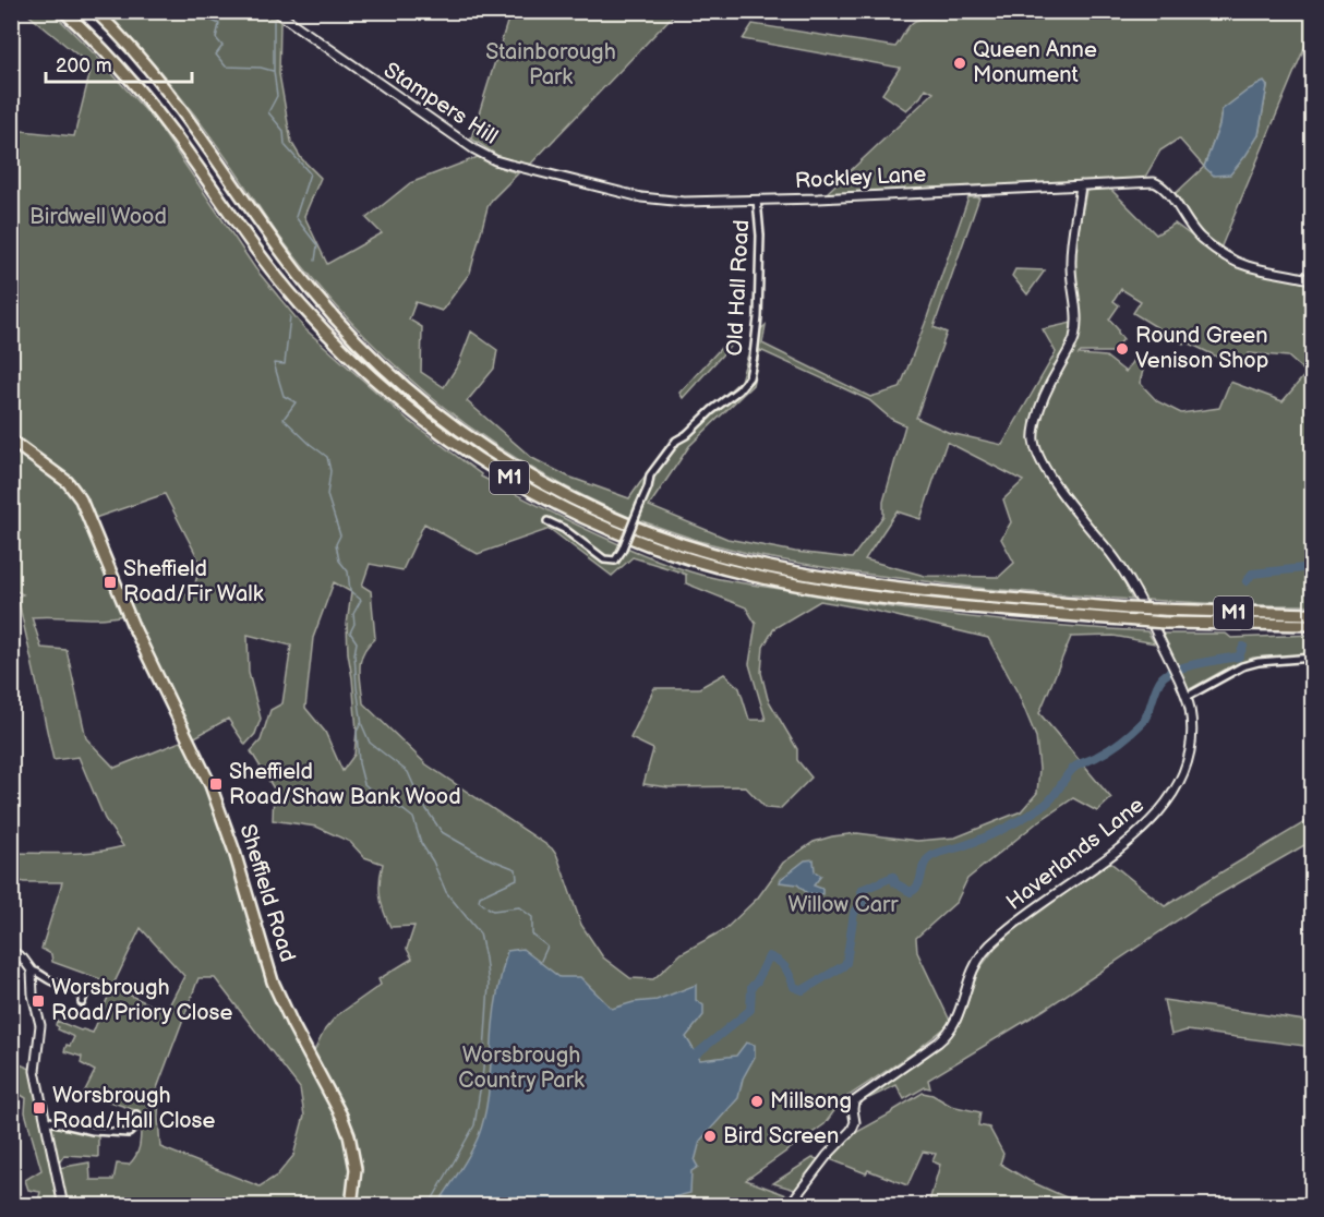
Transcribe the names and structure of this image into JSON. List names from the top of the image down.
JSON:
{
  "streets": {
    "highway": ["M1", "Sheffield Road"],
    "street": [
      "Stampers Hill",
      "Rockley Lane",
      "Old Hall Road",
      "Haverlands Lane"
    ]
  },
  "crossings": [
    ["Stampers Hill", "Rockley Lane"],
    ["Rockley Lane", "Old Hall Road"],
    ["Rockley Lane", "Haverlands Lane"]
  ],
  "parks": [
    "Stainborough Park",
    "Birdwell Wood",
    "Willow Carr",
    "Worsbrough Country Park"
  ],
  "places": {
    "other": [
      "Queen Anne Monument",
      "Round Green Venison Shop",
      "Millsong",
      "Bird Screen"
    ],
    "transit": [
      "Sheffield Road/Fir Walk",
      "Sheffield Road/Shaw Bank Wood",
      "Worsbrough Road/Priory Close",
      "Worsbrough Road/Hall Close"
    ]
  },
  "scale_bar": "200 m"
}
